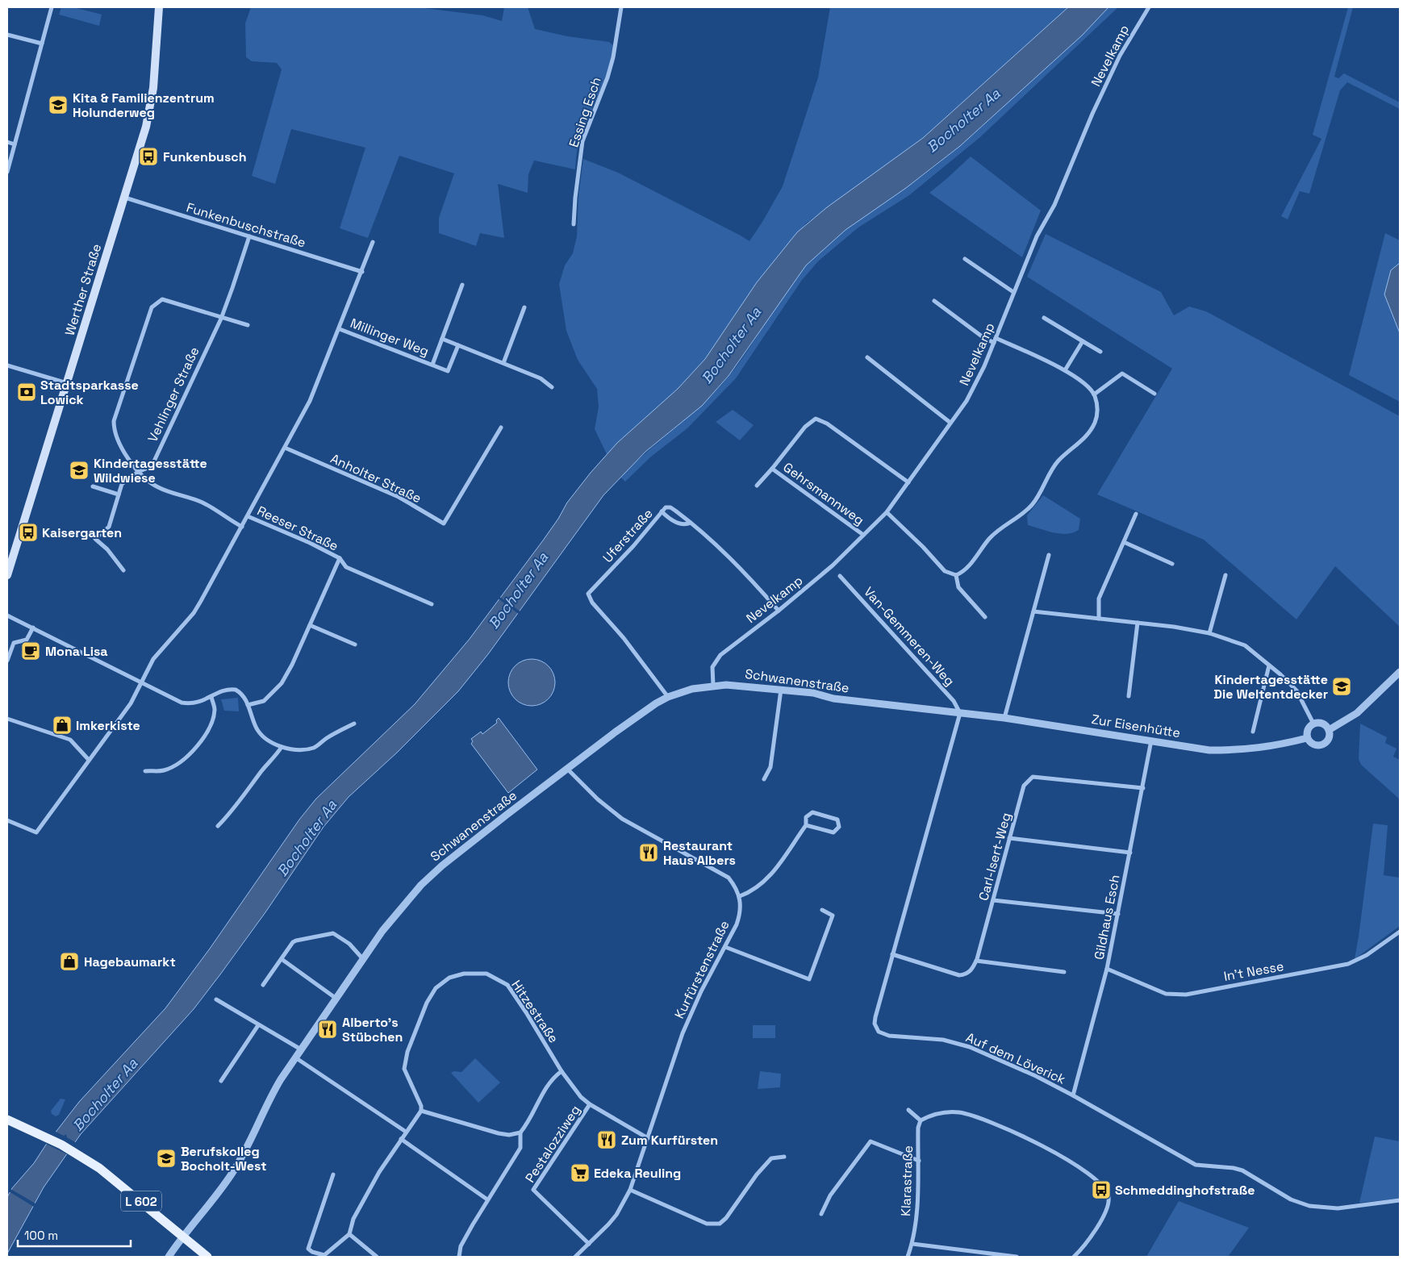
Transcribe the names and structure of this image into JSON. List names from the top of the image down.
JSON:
{
  "streets": {
    "main road": ["Werther Straße", "L 602"],
    "street": [
      "Nevelkamp",
      "Essing Esch",
      "Funkenbuschstraße",
      "Millinger Weg",
      "Vehlinger Straße",
      "Anholter Straße",
      "Gehrsmannweg",
      "Reeser Straße",
      "Uferstraße",
      "Van-Gemmeren-Weg",
      "Schwanenstraße",
      "Zur Eisenhütte",
      "Carl-Isert-Weg",
      "Gildhaus Esch",
      "Kurfürstenstraße",
      "In't Nesse",
      "Hitzestraße",
      "Auf dem Löverick",
      "Pestalozziweg",
      "Klarastraße"
    ]
  },
  "crossings": [
    ["Nevelkamp", "Gehrsmannweg"],
    ["Nevelkamp", "Uferstraße"],
    ["Nevelkamp", "Schwanenstraße"],
    ["Funkenbuschstraße", "Werther Straße"],
    ["Funkenbuschstraße", "Vehlinger Straße"],
    ["Uferstraße", "Schwanenstraße"],
    ["Van-Gemmeren-Weg", "Schwanenstraße"],
    ["Van-Gemmeren-Weg", "Zur Eisenhütte"],
    ["Van-Gemmeren-Weg", "Auf dem Löverick"],
    ["Schwanenstraße", "Zur Eisenhütte"],
    ["Schwanenstraße", "Auf dem Löverick"],
    ["Schwanenstraße", "L 602"],
    ["Zur Eisenhütte", "Gildhaus Esch"],
    ["Zur Eisenhütte", "Auf dem Löverick"],
    ["Carl-Isert-Weg", "Gildhaus Esch"],
    ["Carl-Isert-Weg", "Auf dem Löverick"],
    ["Gildhaus Esch", "In't Nesse"],
    ["Gildhaus Esch", "Auf dem Löverick"],
    ["Kurfürstenstraße", "Hitzestraße"],
    ["Kurfürstenstraße", "Pestalozziweg"],
    ["Hitzestraße", "Pestalozziweg"]
  ],
  "water": ["Bocholter Aa"],
  "places": {
    "school or university": [
      "Kita & Familienzentrum Holunderweg",
      "Kindertagesstätte Wildwiese",
      "Kindertagesstätte Die Weltentdecker",
      "Berufskolleg Bocholt-West"
    ],
    "bus stop": ["Funkenbusch", "Kaisergarten", "Schmeddinghofstraße"],
    "bank": ["Stadtsparkasse Lowick"],
    "cafe": ["Mona Lisa"],
    "shop": ["Imkerkiste", "Hagebaumarkt"],
    "restaurant": ["Restaurant Haus Albers", "Alberto's Stübchen", "Zum Kurfürsten"],
    "supermarket": ["Edeka Reuling"]
  },
  "scale_bar": "100 m"
}
